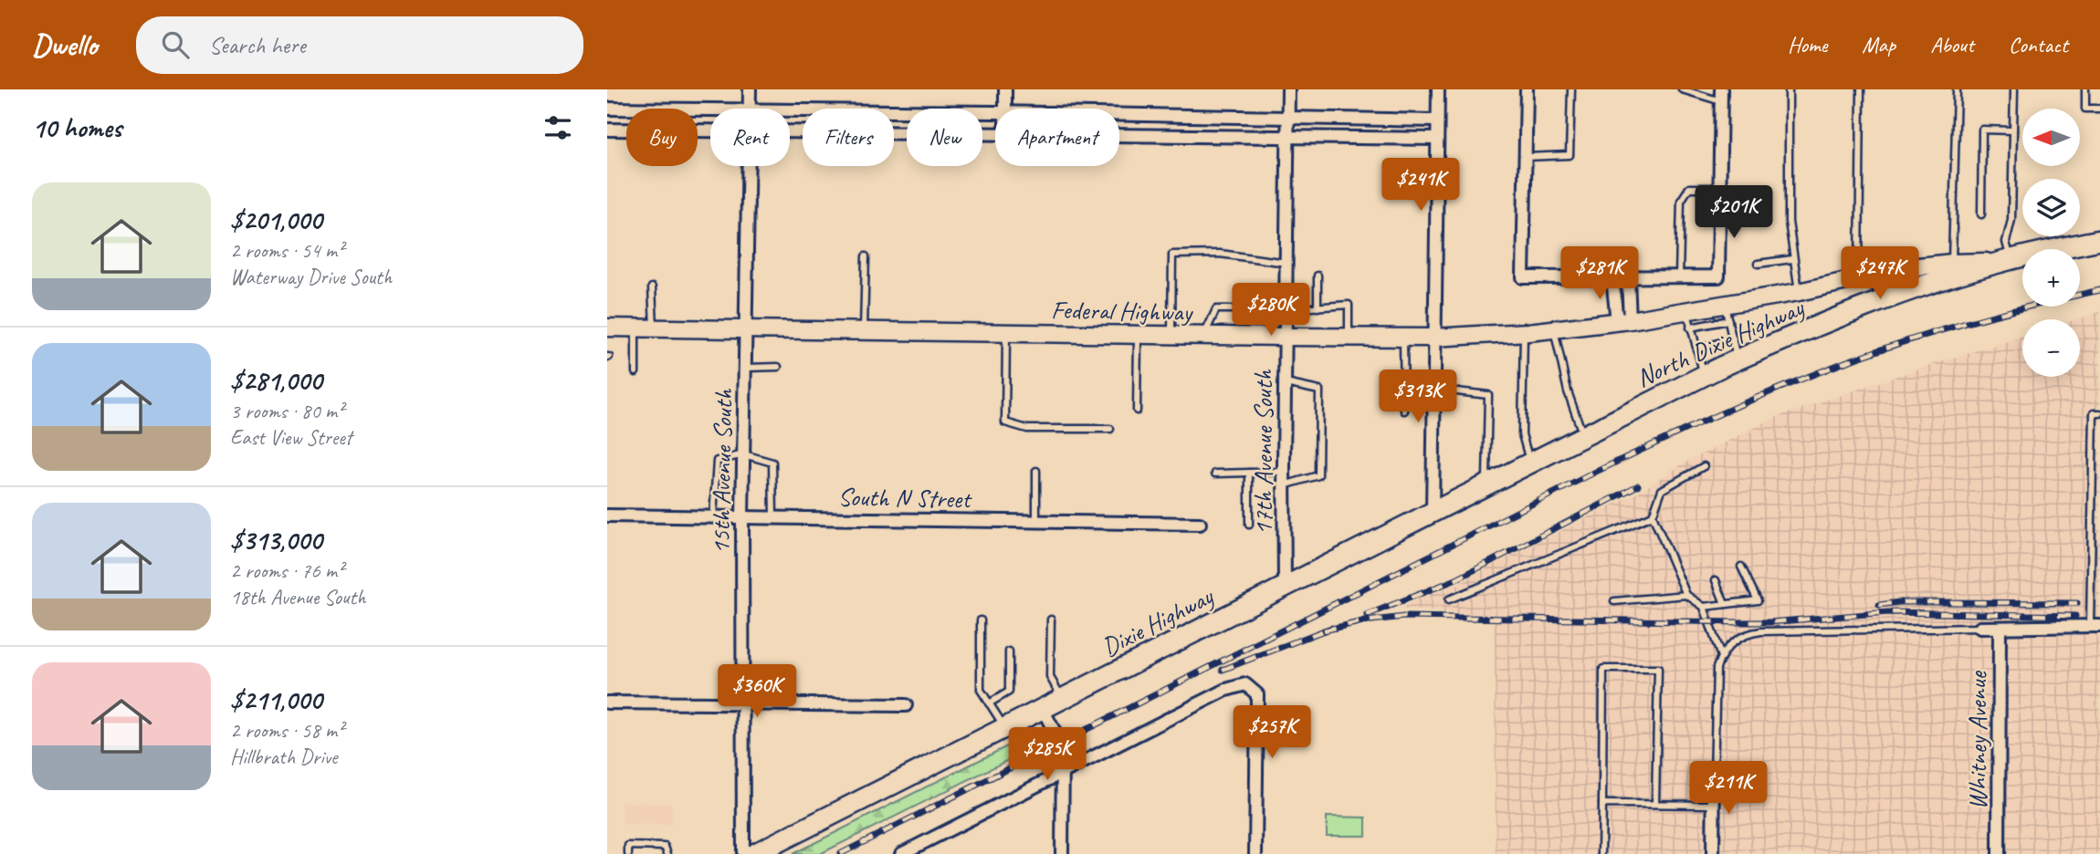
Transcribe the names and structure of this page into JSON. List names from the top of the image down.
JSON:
{
  "streets": {
    "main road": ["Federal Highway", "North Dixie Highway", "Dixie Highway"],
    "street": [
      "17th Avenue South",
      "15th Avenue South",
      "South N Street",
      "Whitney Avenue"
    ]
  },
  "crossings": [
    ["Federal Highway", "North Dixie Highway"],
    ["Federal Highway", "17th Avenue South"],
    ["Federal Highway", "15th Avenue South"],
    ["North Dixie Highway", "Dixie Highway"],
    ["17th Avenue South", "Dixie Highway"],
    ["15th Avenue South", "South N Street"]
  ],
  "north": "left",
  "page": {
    "header": "Dwello",
    "search": "Search here",
    "nav": [
      "Home",
      "Map",
      "About",
      "Contact"
    ],
    "heading": "10 homes",
    "map_buttons": ["+", "−"],
    "chip": [
      "Buy",
      "Rent",
      "Filters",
      "New",
      "Apartment"
    ],
    "price": [
      "$241K",
      "$201K",
      "$281K",
      "$247K",
      "$280K",
      "$313K",
      "$360K",
      "$257K",
      "$285K",
      "$211K"
    ],
    "list": [
      {
        "name": "$201,000",
        "note": "2 rooms · 54 m² · Waterway Drive South"
      },
      {
        "name": "$281,000",
        "note": "3 rooms · 80 m² · East View Street"
      },
      {
        "name": "$313,000",
        "note": "2 rooms · 76 m² · 18th Avenue South"
      },
      {
        "name": "$211,000",
        "note": "2 rooms · 58 m² · Hillbrath Drive"
      }
    ]
  }
}
